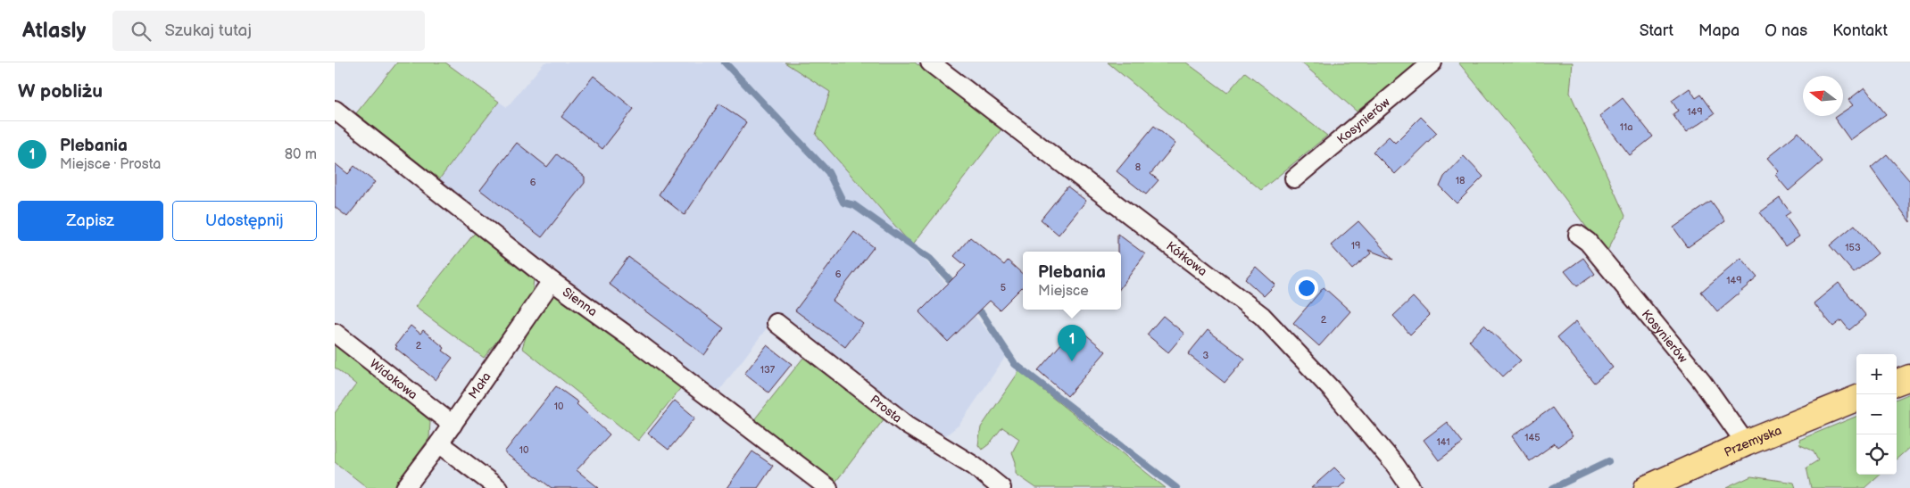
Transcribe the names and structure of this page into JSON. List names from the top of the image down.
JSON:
{
  "streets": {
    "main road": ["Przemyska"],
    "street": [
      "Kosynierów",
      "Kółkowa",
      "Sienna",
      "Widokowa",
      "Mała",
      "Prosta"
    ]
  },
  "crossings": [
    ["Kosynierów", "Przemyska"],
    ["Sienna", "Mała"],
    ["Widokowa", "Mała"]
  ],
  "house_numbers": [
    "149",
    "11a",
    "8",
    "18",
    "6",
    "19",
    "153",
    "6",
    "149",
    "5",
    "2",
    "2",
    "3",
    "137",
    "10",
    "145",
    "141",
    "10"
  ],
  "north": "left",
  "page": {
    "header": "Atlasly",
    "search": "Szukaj tutaj",
    "nav": [
      "Start",
      "Mapa",
      "O nas",
      "Kontakt"
    ],
    "heading": "W pobliżu",
    "list": [
      {
        "mark": "1",
        "name": "Plebania",
        "note": "Miejsce · Prosta",
        "value": "80 m"
      }
    ],
    "buttons": ["Zapisz", "Udostępnij"],
    "popup": ["Plebania", "Miejsce"],
    "pins": "1",
    "map_buttons": ["+", "−"]
  }
}
